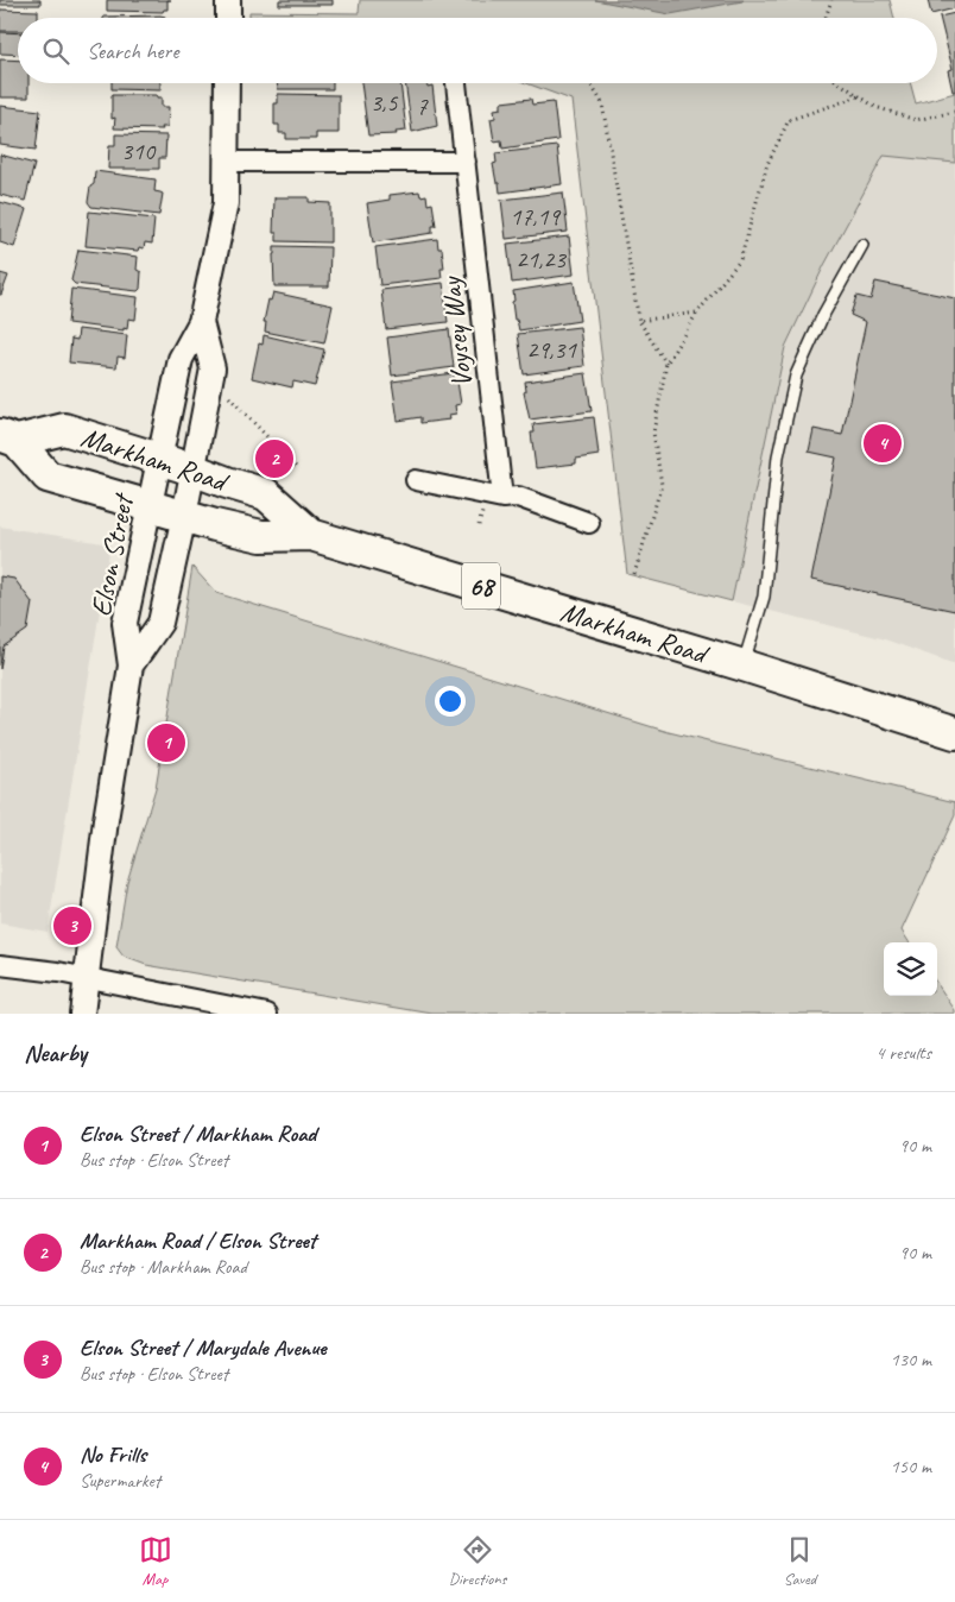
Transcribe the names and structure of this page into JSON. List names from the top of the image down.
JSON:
{
  "streets": {
    "main road": ["Markham Road", "68"],
    "street": ["Voysey Way", "Elson Street"]
  },
  "crossings": [
    ["Markham Road", "Elson Street"]
  ],
  "house_numbers": [
    "3,5",
    "7",
    "310",
    "17,19",
    "21,23",
    "29,31"
  ],
  "page": {
    "search": "Search here",
    "pins": [
      "4",
      "2",
      "1",
      "3"
    ],
    "heading": ["Nearby", "4 results"],
    "list": [
      {
        "mark": "1",
        "name": "Elson Street / Markham Road",
        "note": "Bus stop · Elson Street",
        "value": "90 m"
      },
      {
        "mark": "2",
        "name": "Markham Road / Elson Street",
        "note": "Bus stop · Markham Road",
        "value": "90 m"
      },
      {
        "mark": "3",
        "name": "Elson Street / Marydale Avenue",
        "note": "Bus stop · Elson Street",
        "value": "130 m"
      },
      {
        "mark": "4",
        "name": "No Frills",
        "note": "Supermarket",
        "value": "150 m"
      }
    ],
    "nav": ["Map", "Directions", "Saved"]
  }
}
